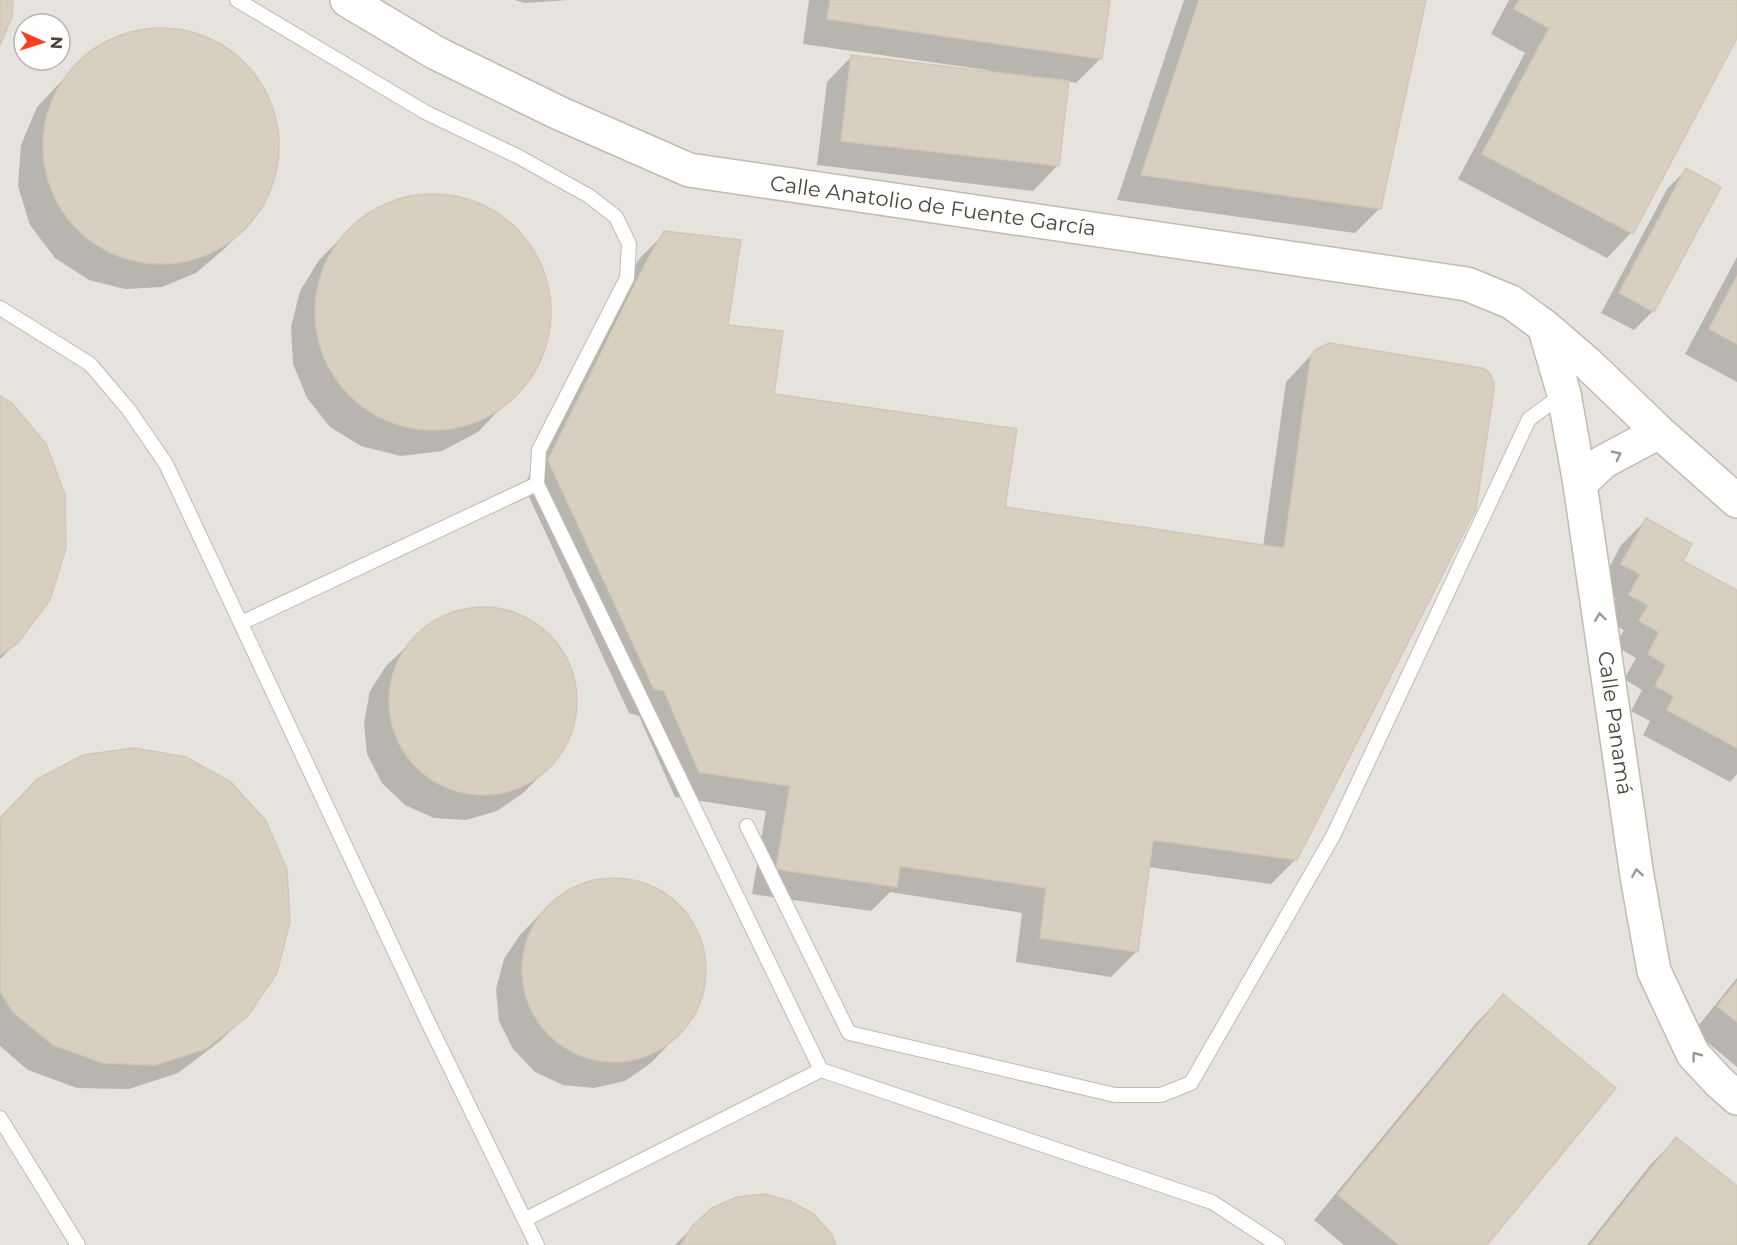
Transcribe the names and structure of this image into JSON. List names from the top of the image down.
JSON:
{
  "streets": {
    "street": ["Calle Anatolio de Fuente García", "Calle Panamá"]
  },
  "crossings": [
    ["Calle Anatolio de Fuente García", "Calle Panamá"]
  ],
  "one_way": ["Calle Panamá"],
  "north": "right"
}
